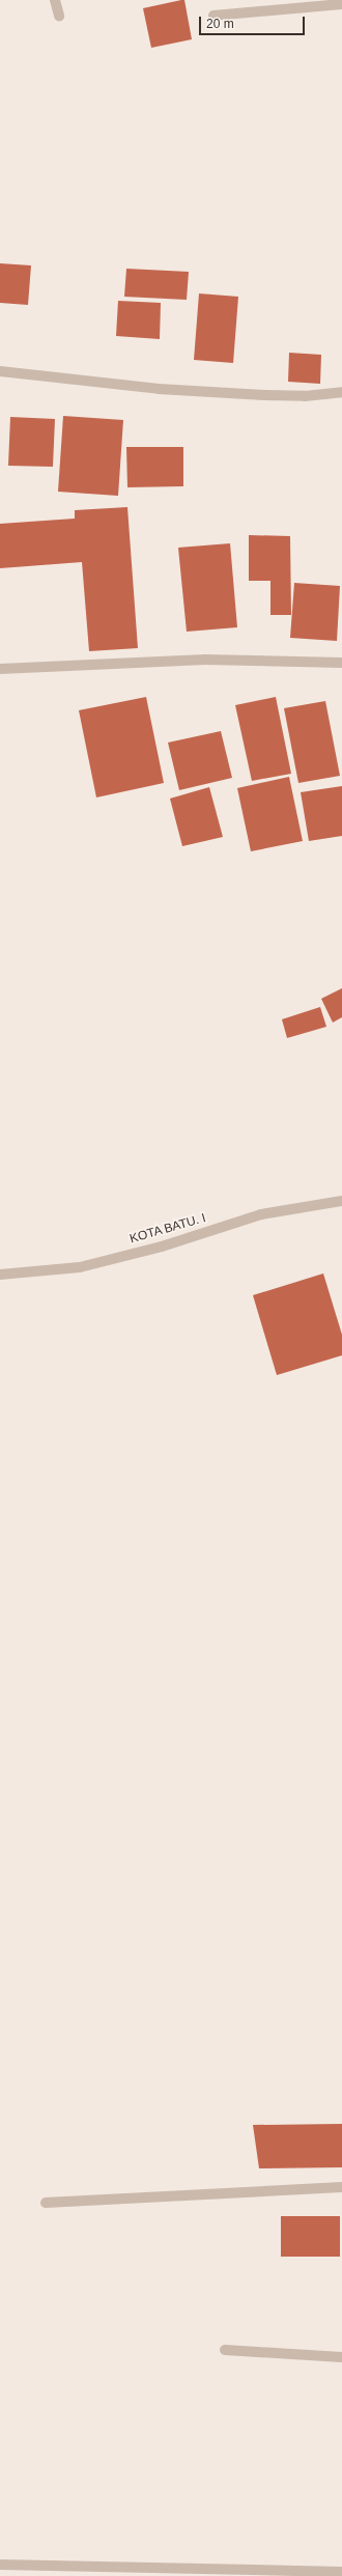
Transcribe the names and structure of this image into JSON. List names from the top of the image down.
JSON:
{
  "streets": {
    "street": ["KOTA BATU. I"]
  },
  "scale_bar": "20 m"
}
